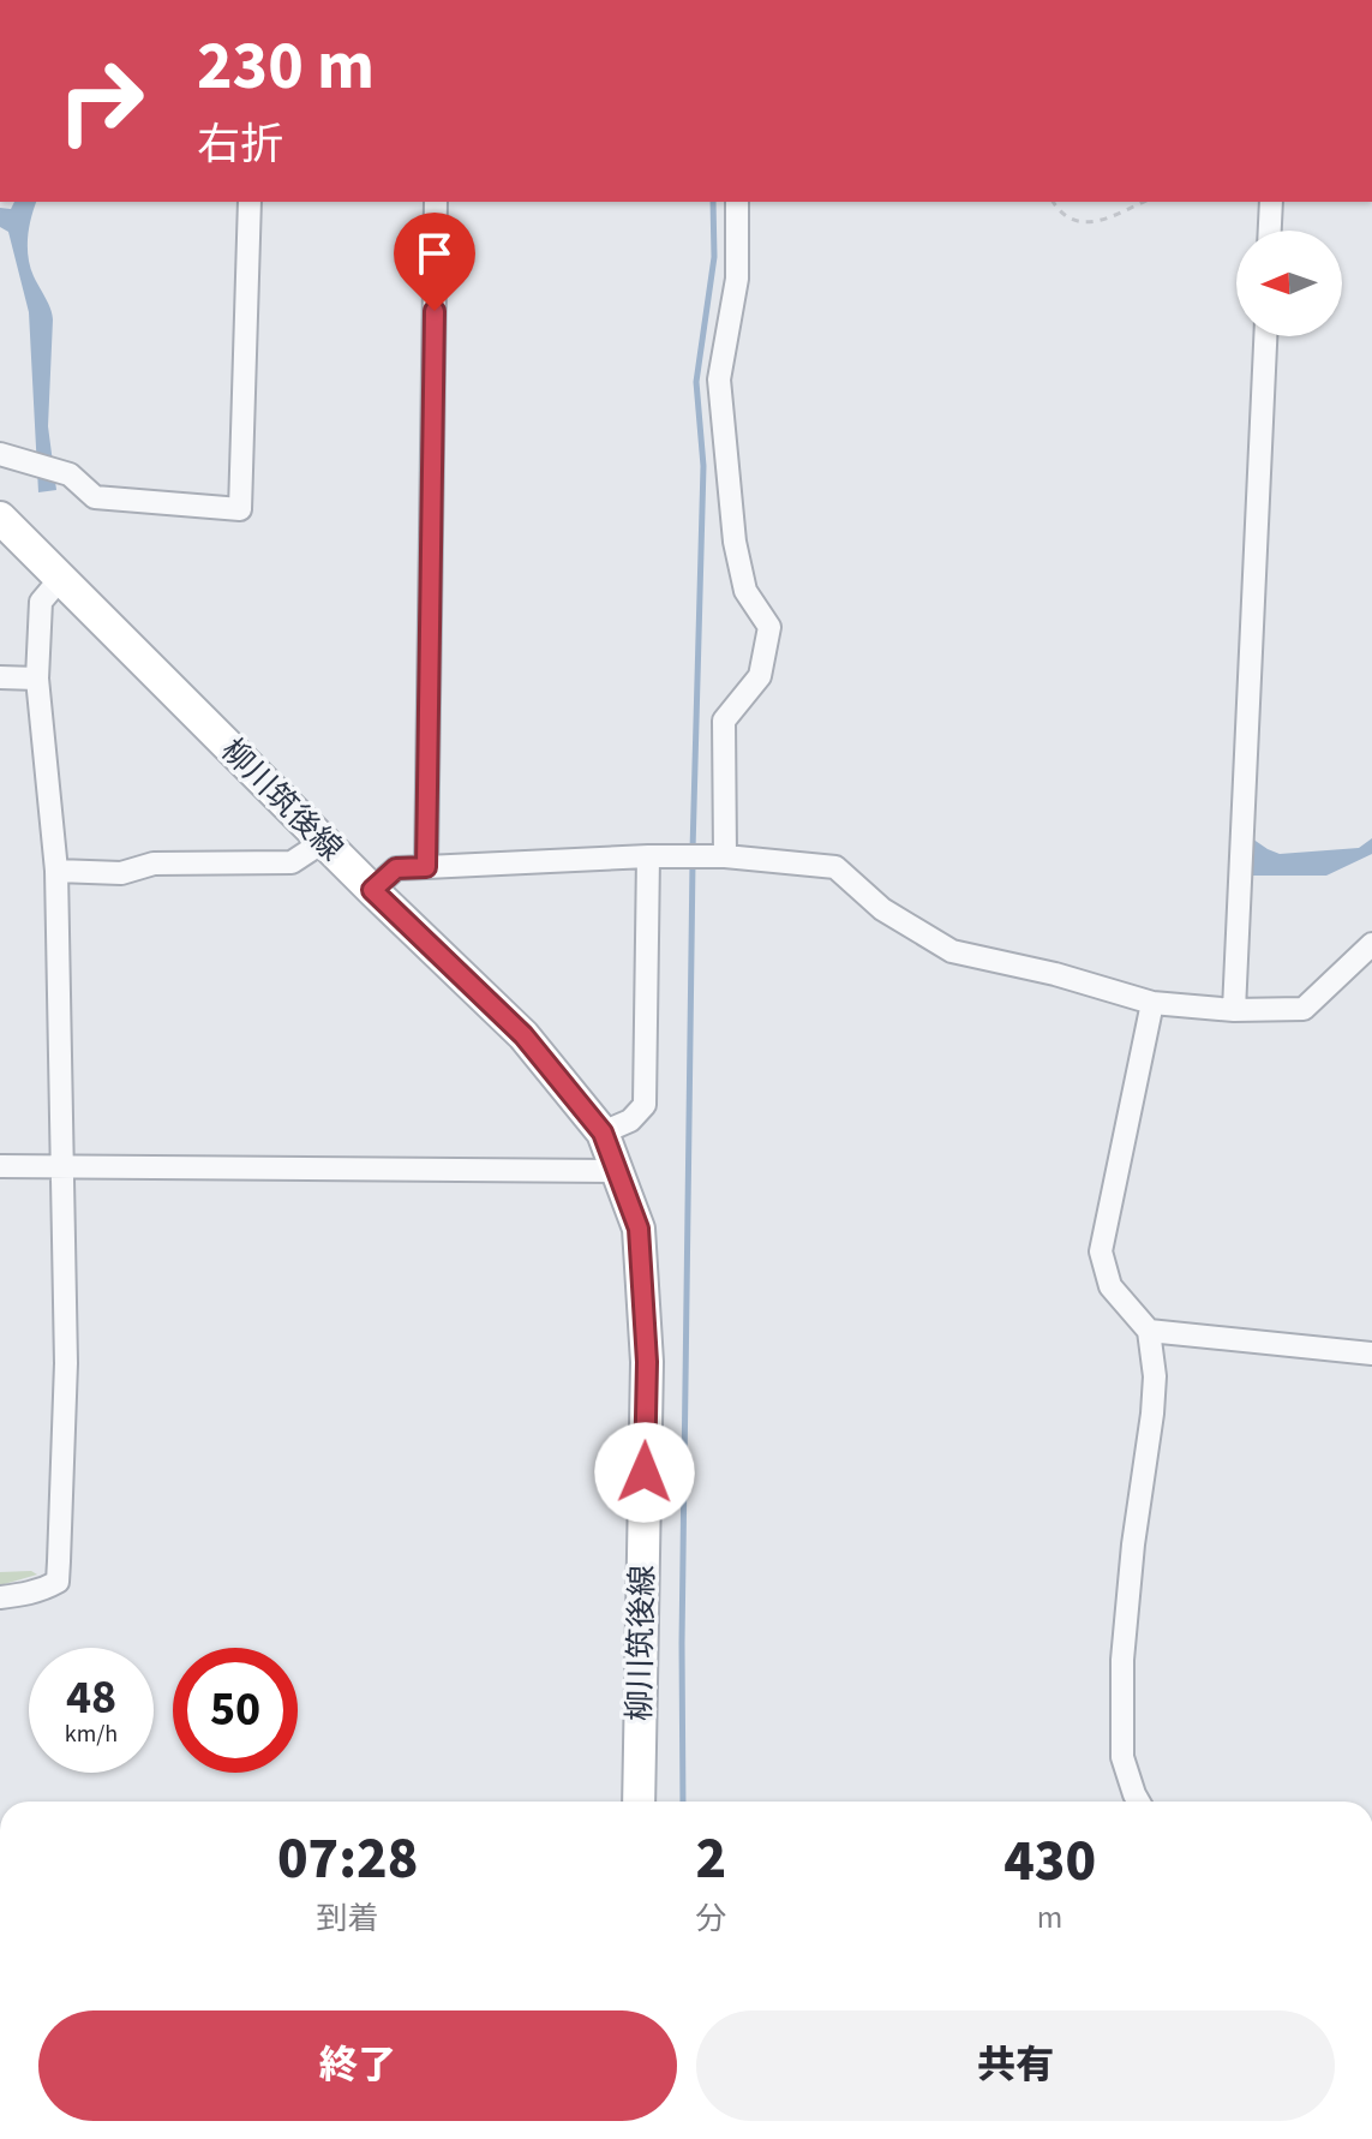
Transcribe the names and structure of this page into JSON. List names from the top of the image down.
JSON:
{
  "streets": {
    "main road": ["柳川筑後線"]
  },
  "north": "left",
  "page": {
    "turn": ["230 m", "右折"],
    "speed": "48 km/h",
    "limit": "50",
    "eta": [
      "07:28",
      "到着",
      "2",
      "分",
      "430",
      "m"
    ],
    "buttons": ["終了", "共有"]
  }
}
